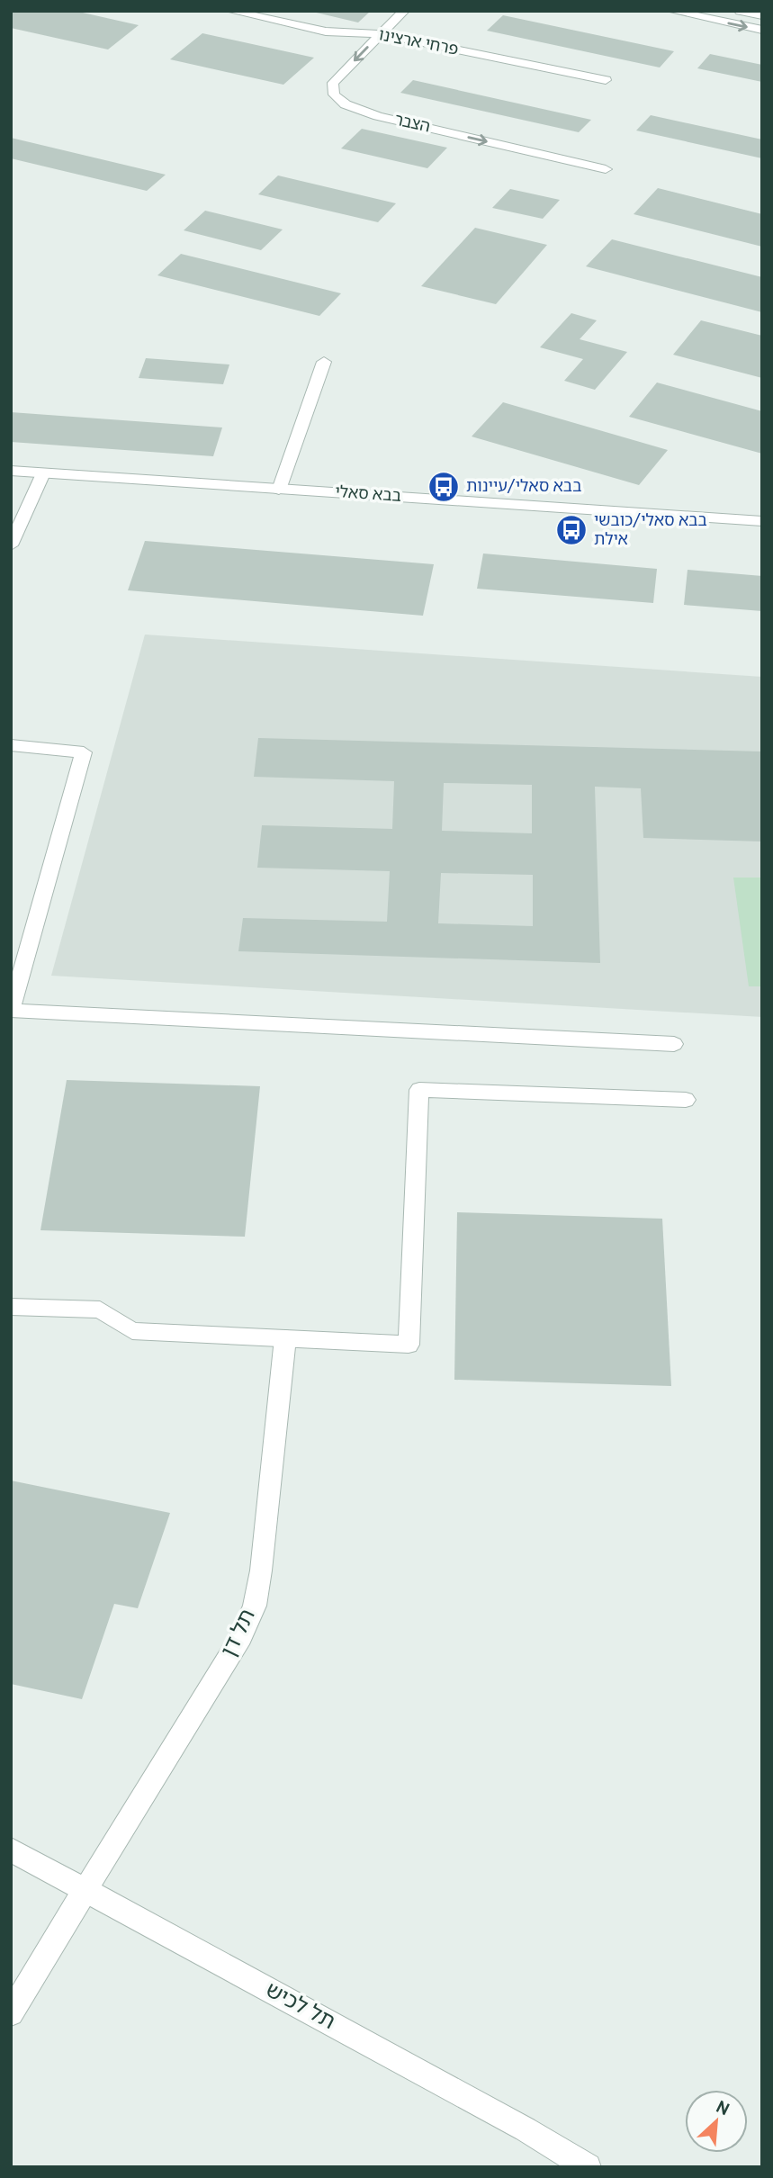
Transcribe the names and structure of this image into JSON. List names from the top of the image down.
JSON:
{
  "streets": {
    "street": [
      "פרחי ארצינו",
      "הצבר",
      "בבא סאלי",
      "תל דן",
      "תל לכיש"
    ]
  },
  "crossings": [
    ["פרחי ארצינו", "הצבר"],
    ["תל דן", "תל לכיש"]
  ],
  "places": {
    "bus stop": ["בבא סאלי/עיינות", "בבא סאלי/כובשי אילת"]
  },
  "north": "top right"
}
